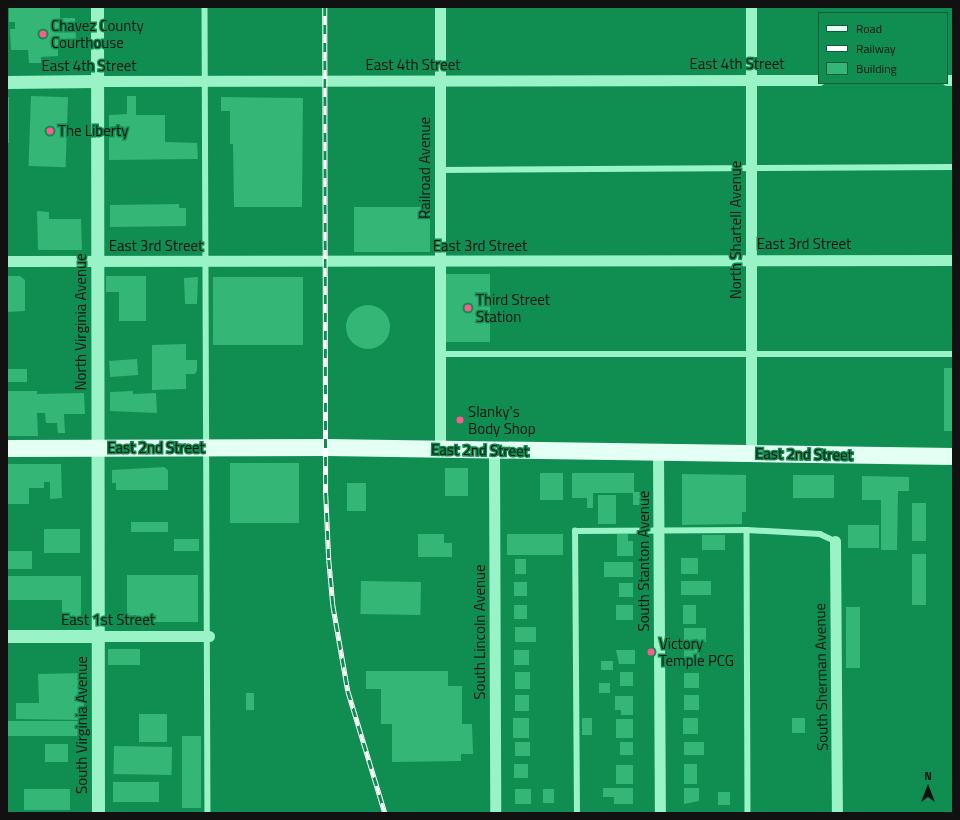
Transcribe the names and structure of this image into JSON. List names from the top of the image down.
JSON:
{
  "streets": {
    "main road": ["East 2nd Street"],
    "street": [
      "East 4th Street",
      "Railroad Avenue",
      "North Shartell Avenue",
      "East 3rd Street",
      "North Virginia Avenue",
      "South Stanton Avenue",
      "East 1st Street",
      "South Lincoln Avenue",
      "South Sherman Avenue",
      "South Virginia Avenue"
    ]
  },
  "crossings": [
    ["East 4th Street", "Railroad Avenue"],
    ["East 4th Street", "North Shartell Avenue"],
    ["East 4th Street", "North Virginia Avenue"],
    ["Railroad Avenue", "East 3rd Street"],
    ["Railroad Avenue", "East 2nd Street"],
    ["North Shartell Avenue", "East 3rd Street"],
    ["North Shartell Avenue", "East 2nd Street"],
    ["East 3rd Street", "North Virginia Avenue"],
    ["North Virginia Avenue", "East 2nd Street"],
    ["North Virginia Avenue", "East 1st Street"],
    ["North Virginia Avenue", "South Virginia Avenue"],
    ["East 2nd Street", "South Stanton Avenue"],
    ["East 2nd Street", "South Lincoln Avenue"],
    ["East 1st Street", "South Virginia Avenue"]
  ],
  "places": [
    "Chavez County Courthouse",
    "The Liberty",
    "Third Street Station",
    "Slanky's Body Shop",
    "Victory Temple PCG"
  ],
  "legend": ["Road", "Railway", "Building"],
  "north": "top"
}
